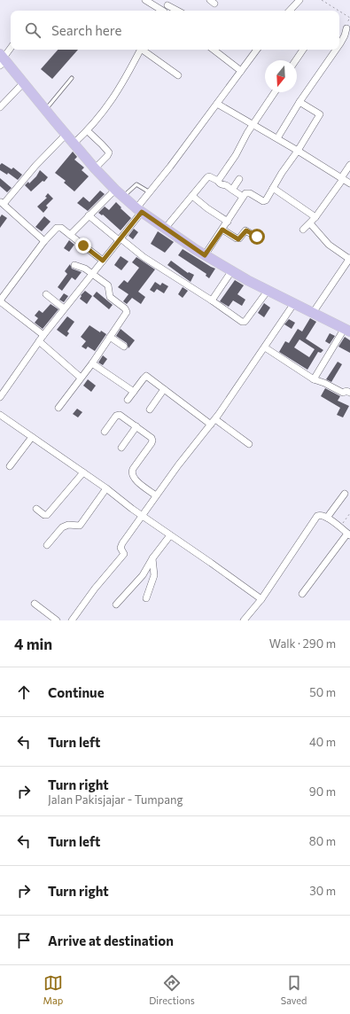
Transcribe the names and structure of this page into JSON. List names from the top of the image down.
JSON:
{
  "north": "bottom",
  "page": {
    "search": "Search here",
    "heading": ["4 min", "Walk · 290 m"],
    "list": [
      ["Continue", "50 m"],
      ["Turn left", "40 m"],
      ["Turn right", "Jalan Pakisjajar - Tumpang", "90 m"],
      ["Turn left", "80 m"],
      ["Turn right", "30 m"],
      "Arrive at destination"
    ],
    "nav": ["Map", "Directions", "Saved"]
  }
}
